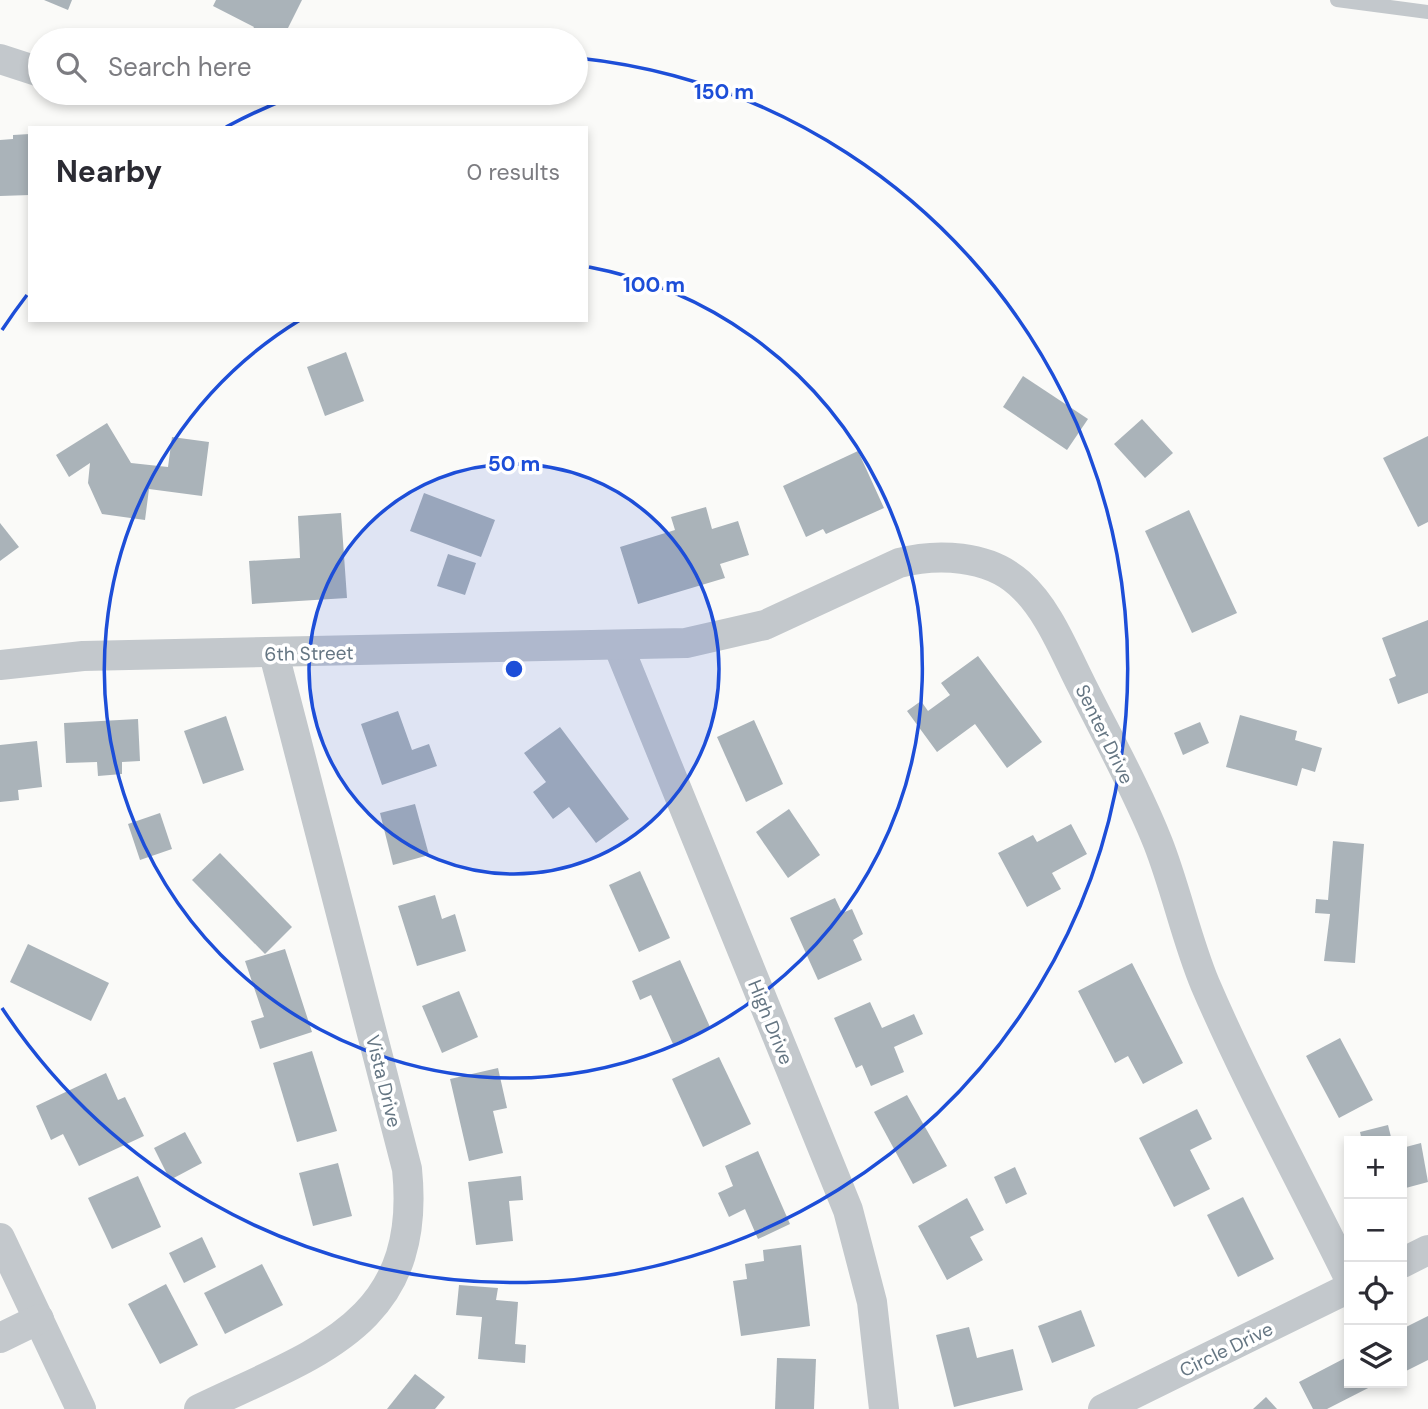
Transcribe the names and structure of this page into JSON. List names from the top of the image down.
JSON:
{
  "streets": {
    "street": [
      "6th Street",
      "Senter Drive",
      "High Drive",
      "Vista Drive",
      "Circle Drive"
    ]
  },
  "crossings": [
    ["6th Street", "Senter Drive"],
    ["6th Street", "High Drive"],
    ["6th Street", "Vista Drive"],
    ["Senter Drive", "High Drive"]
  ],
  "page": {
    "search": "Search here",
    "heading": ["Nearby", "0 results"],
    "map_buttons": ["+", "−"]
  },
  "rings": ["150 m", "100 m", "50 m"]
}
